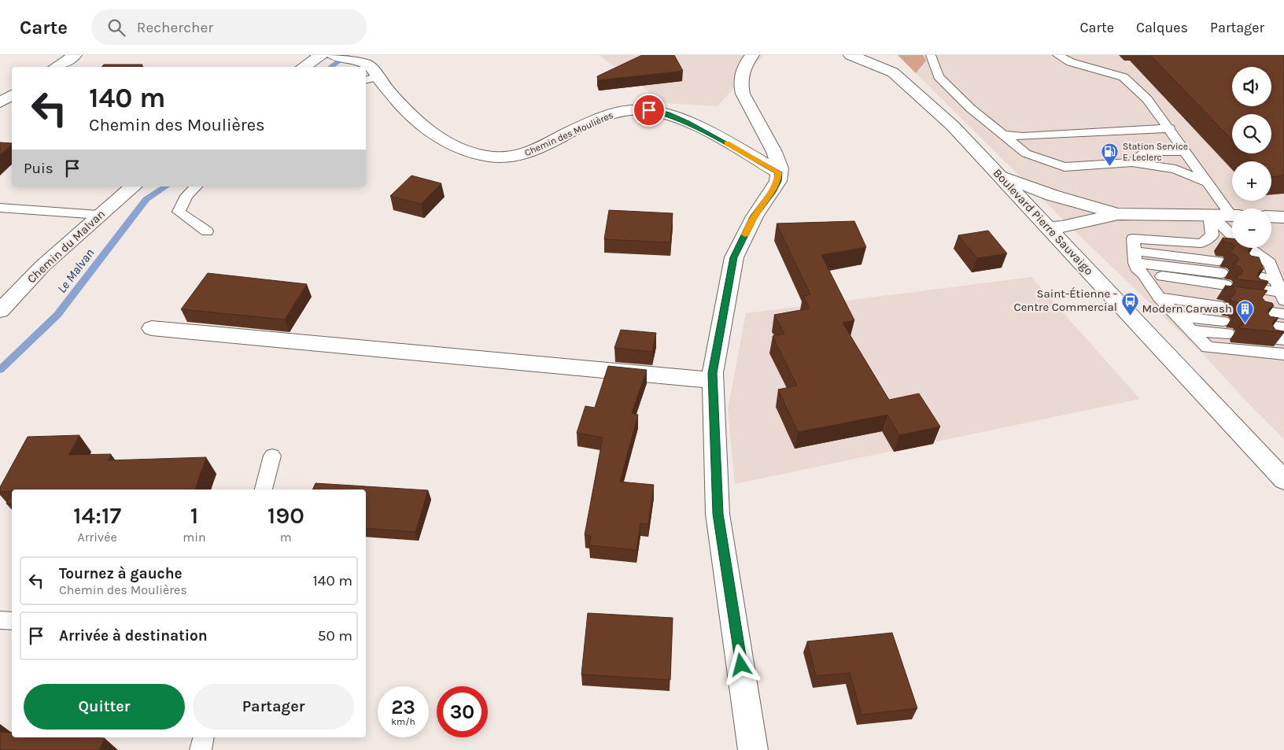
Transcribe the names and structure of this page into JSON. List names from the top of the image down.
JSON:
{
  "streets": {
    "street": ["Chemin des Moulières", "Boulevard Pierre Sauvaigo", "Chemin du Malvan"]
  },
  "water": ["Le Malvan"],
  "places": {
    "fuel station": ["Station Service E. Leclerc"],
    "bus stop": ["Saint-Étienne - Centre Commercial"],
    "building": ["Modern Carwash"]
  },
  "page": {
    "header": "Carte",
    "search": "Rechercher",
    "nav": ["Carte", "Calques", "Partager"],
    "map_buttons": ["+", "−"],
    "turn": ["140 m", "Chemin des Moulières"],
    "then": "Puis",
    "eta": [
      "14:17",
      "Arrivée",
      "1",
      "min",
      "190",
      "m"
    ],
    "list": [
      {
        "name": "Tournez à gauche",
        "note": "Chemin des Moulières",
        "value": "140 m"
      },
      {
        "name": "Arrivée à destination",
        "value": "50 m"
      }
    ],
    "buttons": ["Quitter", "Partager"],
    "speed": "23 km/h",
    "limit": "30"
  }
}
